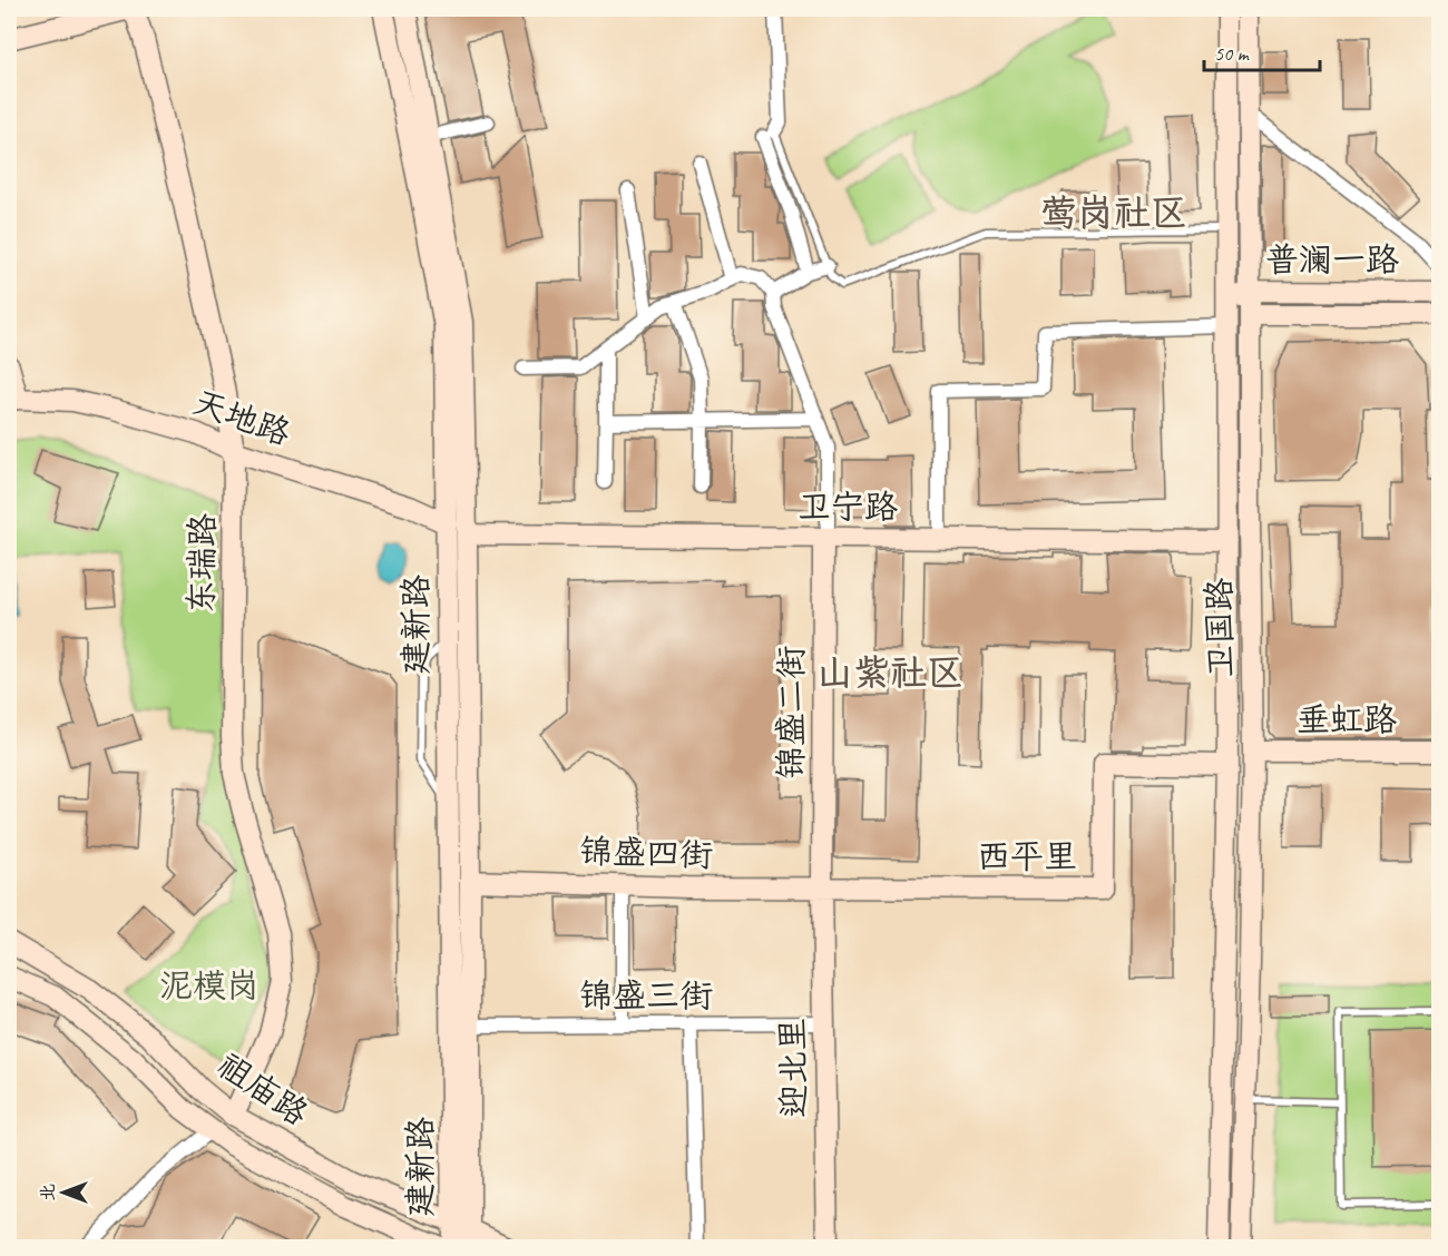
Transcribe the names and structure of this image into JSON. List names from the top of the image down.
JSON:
{
  "streets": {
    "main road": [
      "普澜一路",
      "天地路",
      "卫宁路",
      "东瑞路",
      "建新路",
      "卫国路",
      "锦盛二街",
      "垂虹路",
      "锦盛四街",
      "西平里",
      "迎北里",
      "祖庙路"
    ],
    "street": ["锦盛三街"]
  },
  "crossings": [
    ["普澜一路", "卫国路"],
    ["天地路", "东瑞路"],
    ["天地路", "建新路"],
    ["卫宁路", "建新路"],
    ["卫宁路", "锦盛二街"],
    ["东瑞路", "祖庙路"],
    ["建新路", "锦盛四街"],
    ["建新路", "锦盛三街"],
    ["建新路", "祖庙路"],
    ["卫国路", "垂虹路"],
    ["锦盛二街", "锦盛四街"],
    ["锦盛二街", "西平里"],
    ["锦盛二街", "迎北里"],
    ["锦盛四街", "西平里"],
    ["锦盛四街", "迎北里"],
    ["西平里", "迎北里"],
    ["锦盛三街", "迎北里"]
  ],
  "districts": ["莺岗社区", "山紫社区"],
  "parks": ["泥模岗"],
  "scale_bar": "50 m",
  "north": "left"
}
